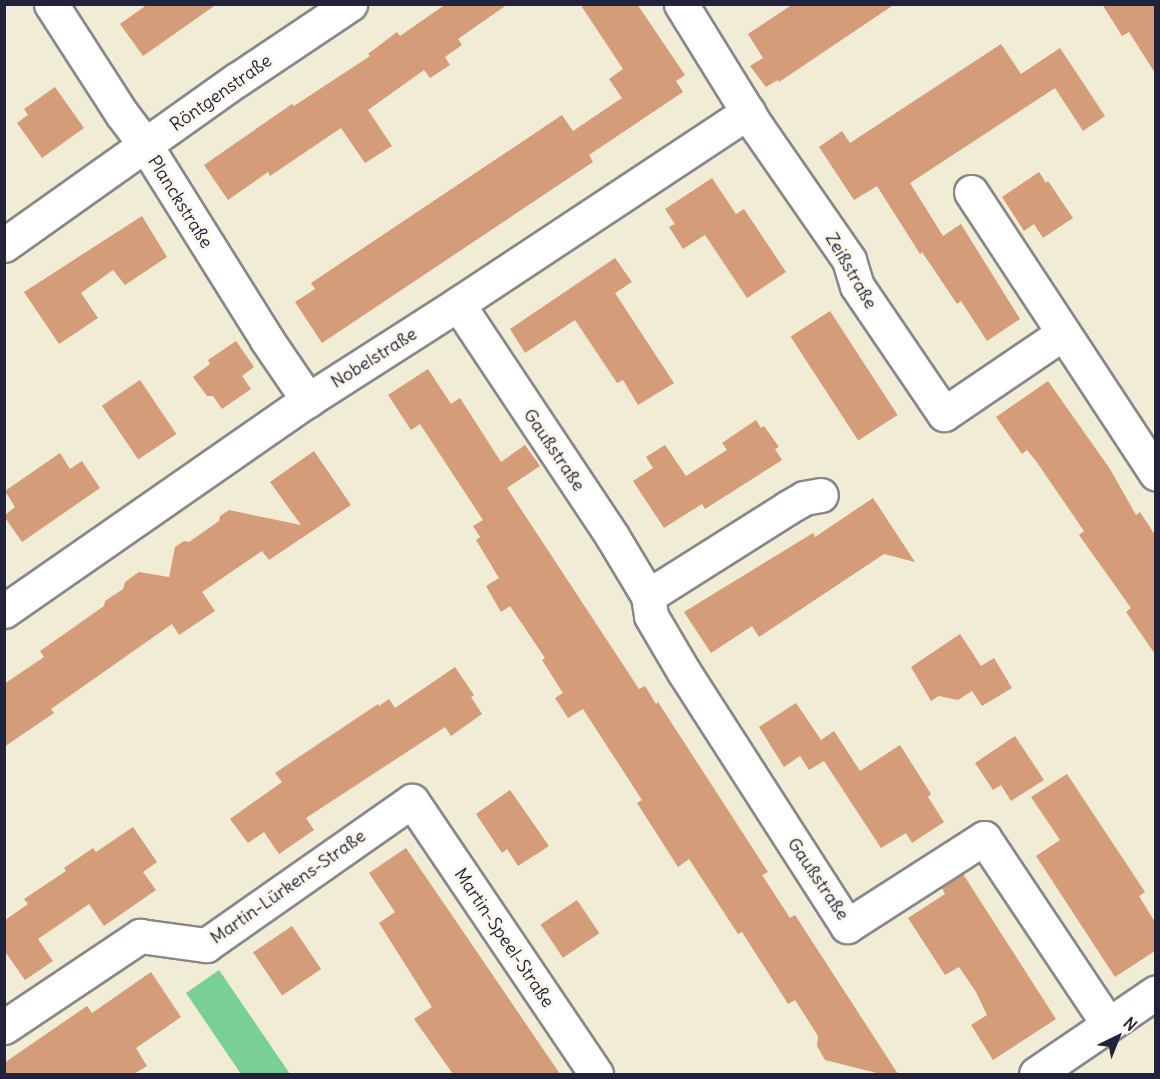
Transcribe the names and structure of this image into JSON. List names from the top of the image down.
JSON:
{
  "streets": {
    "street": [
      "Röntgenstraße",
      "Planckstraße",
      "Zeißstraße",
      "Nobelstraße",
      "Gaußstraße",
      "Martin-Lürkens-Straße",
      "Martin-Speel-Straße"
    ]
  },
  "crossings": [
    ["Röntgenstraße", "Planckstraße"],
    ["Planckstraße", "Nobelstraße"],
    ["Zeißstraße", "Nobelstraße"],
    ["Nobelstraße", "Gaußstraße"],
    ["Martin-Lürkens-Straße", "Martin-Speel-Straße"]
  ],
  "north": "top right"
}
